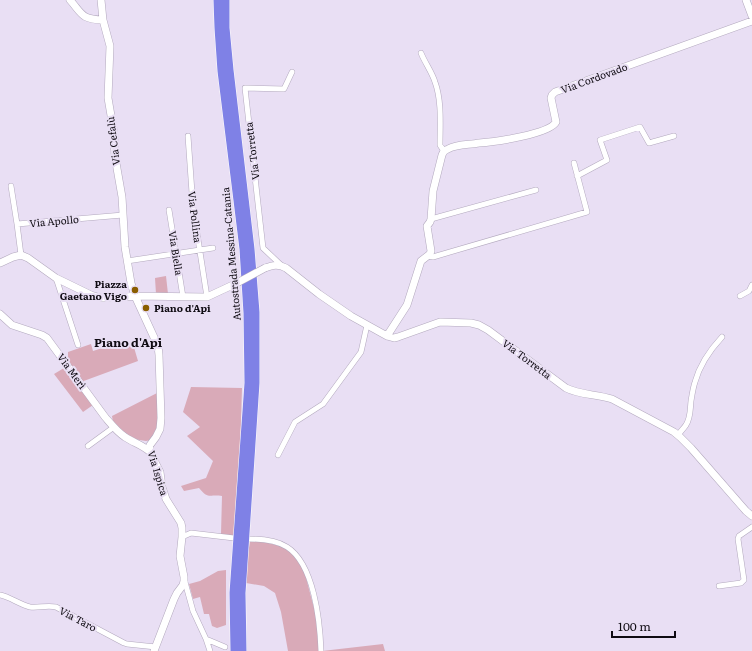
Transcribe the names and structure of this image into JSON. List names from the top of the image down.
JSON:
{
  "streets": {
    "highway": ["Autostrada Messina-Catania"],
    "street": [
      "Via Cordovado",
      "Via Cefalù",
      "Via Torretta",
      "Via Pollina",
      "Via Apollo",
      "Via Biella",
      "Via Merì",
      "Via Ispica",
      "Via Taro"
    ]
  },
  "crossings": [
    ["Via Cefalù", "Via Apollo"],
    ["Via Cefalù", "Via Ispica"],
    ["Via Merì", "Via Ispica"]
  ],
  "districts": ["Piano d'Api"],
  "places": ["Piazza Gaetano Vigo", "Piano d'Api"],
  "scale_bar": "100 m"
}
